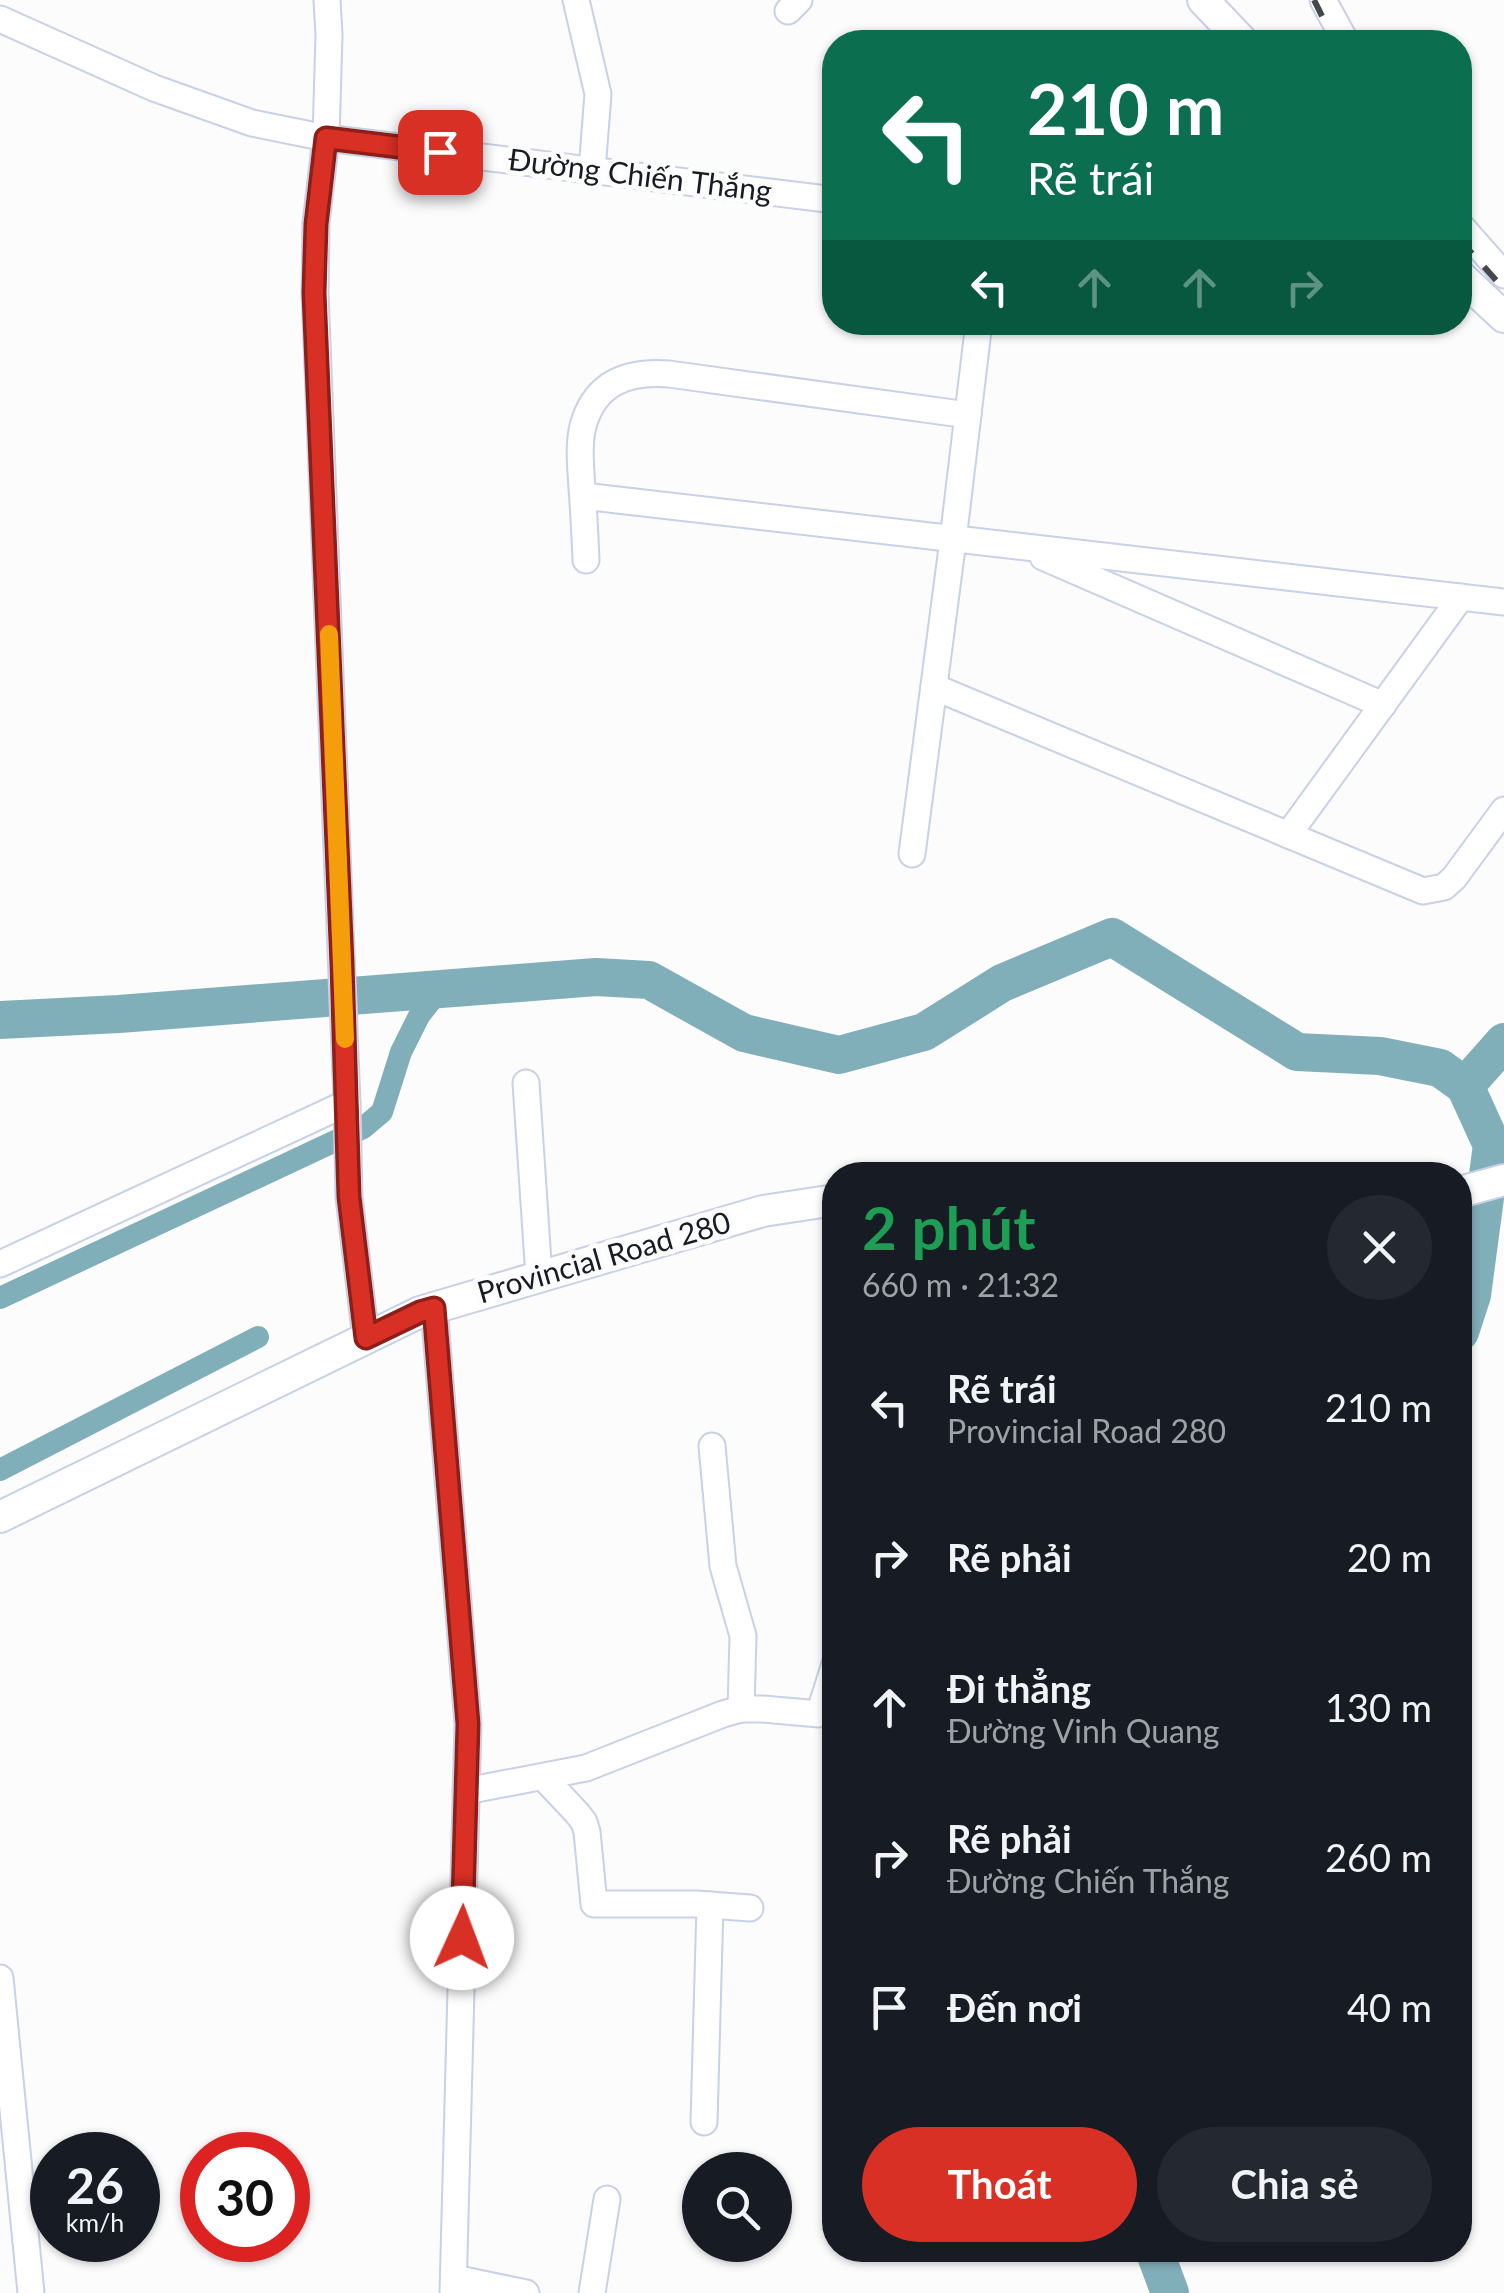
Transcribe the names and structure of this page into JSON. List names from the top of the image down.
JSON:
{
  "streets": {
    "main road": ["Provincial Road 280"],
    "street": ["Đường Chiến Thắng"]
  },
  "page": {
    "turn": ["210 m", "Rẽ trái"],
    "heading": ["2 phút", "660 m · 21:32"],
    "list": [
      {
        "name": "Rẽ trái",
        "note": "Provincial Road 280",
        "value": "210 m"
      },
      {
        "name": "Rẽ phải",
        "value": "20 m"
      },
      {
        "name": "Đi thẳng",
        "note": "Đường Vinh Quang",
        "value": "130 m"
      },
      {
        "name": "Rẽ phải",
        "note": "Đường Chiến Thắng",
        "value": "260 m"
      },
      {
        "name": "Đến nơi",
        "value": "40 m"
      }
    ],
    "buttons": ["Thoát", "Chia sẻ"],
    "speed": "26 km/h",
    "limit": "30"
  }
}
